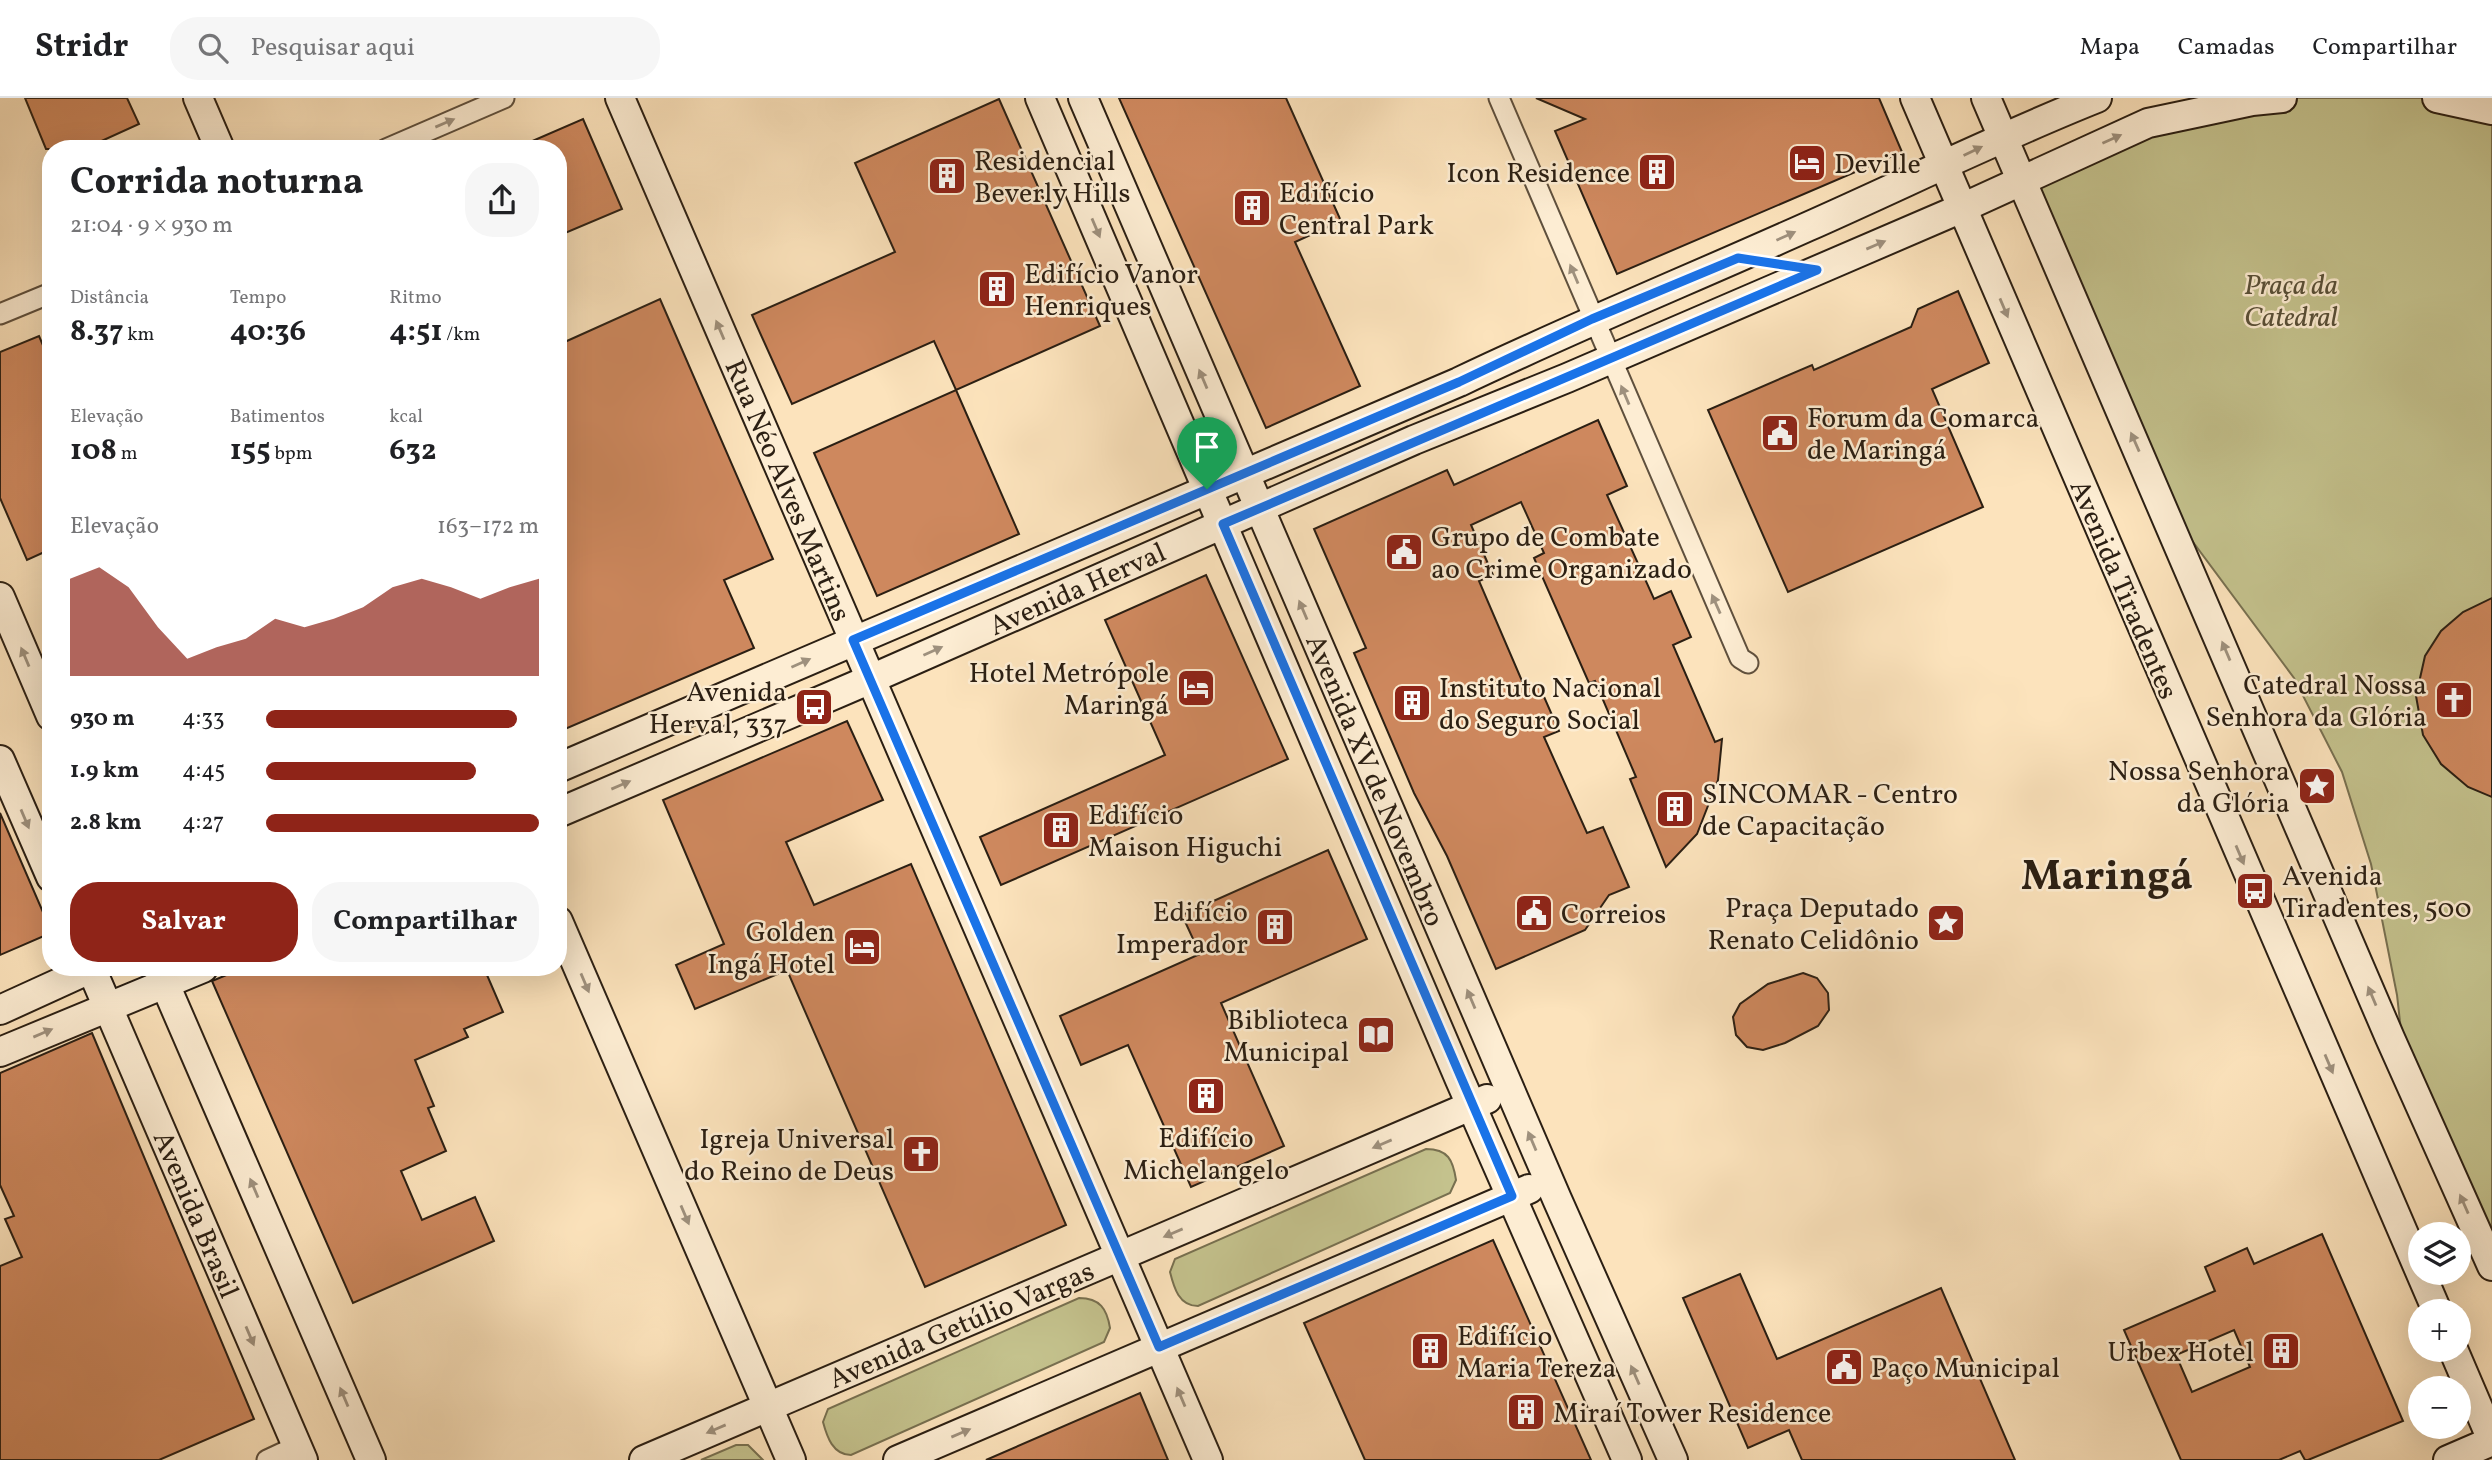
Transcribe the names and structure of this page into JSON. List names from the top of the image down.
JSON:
{
  "streets": {
    "main road": [
      "Rua Néo Alves Martins",
      "Avenida Herval",
      "Avenida Tiradentes",
      "Avenida XV de Novembro",
      "Avenida Brasil",
      "Avenida Getúlio Vargas"
    ]
  },
  "crossings": [
    ["Rua Néo Alves Martins", "Avenida Herval"],
    ["Rua Néo Alves Martins", "Avenida Getúlio Vargas"],
    ["Avenida Herval", "Avenida Tiradentes"],
    ["Avenida Herval", "Avenida XV de Novembro"],
    ["Avenida XV de Novembro", "Avenida Getúlio Vargas"]
  ],
  "one_way": ["Rua Néo Alves Martins"],
  "districts": ["Maringá"],
  "parks": ["Praça da Catedral"],
  "places": {
    "hotel": ["Deville", "Hotel Metrópole Maringá", "Golden Ingá Hotel"],
    "building": [
      "Icon Residence",
      "Residencial Beverly Hills",
      "Edifício Central Park",
      "Edifício Vanor Henriques",
      "Instituto Nacional do Seguro Social",
      "SINCOMAR - Centro de Capacitação",
      "Edifício Maison Higuchi",
      "Edifício Imperador",
      "Edifício Michelangelo",
      "Edifício Maria Tereza",
      "Urbex Hotel",
      "Miraí Tower Residence"
    ],
    "public building": [
      "Forum da Comarca de Maringá",
      "Grupo de Combate ao Crime Organizado",
      "Correios",
      "Paço Municipal"
    ],
    "church": ["Catedral Nossa Senhora da Glória", "Igreja Universal do Reino de Deus"],
    "bus stop": ["Avenida Herval, 337", "Avenida Tiradentes, 500"],
    "place": ["Nossa Senhora da Glória", "Praça Deputado Renato Celidônio"],
    "library": ["Biblioteca Municipal"]
  },
  "page": {
    "header": "Stridr",
    "search": "Pesquisar aqui",
    "nav": ["Mapa", "Camadas", "Compartilhar"],
    "heading": ["Corrida noturna", "21:04 · 9 × 930 m"],
    "stats": [
      ["Distância", "8.37 km"],
      ["Tempo", "40:36"],
      ["Ritmo", "4:51 /km"],
      ["Elevação", "108 m"],
      ["Batimentos", "155 bpm"],
      ["kcal", "632"]
    ],
    "chart": ["Elevação", "163–172 m"],
    "list": [
      {
        "name": "930 m",
        "note": "4:33"
      },
      {
        "name": "1.9 km",
        "note": "4:45"
      },
      {
        "name": "2.8 km",
        "note": "4:27"
      }
    ],
    "buttons": ["Salvar", "Compartilhar"],
    "map_buttons": ["+", "−"]
  }
}
